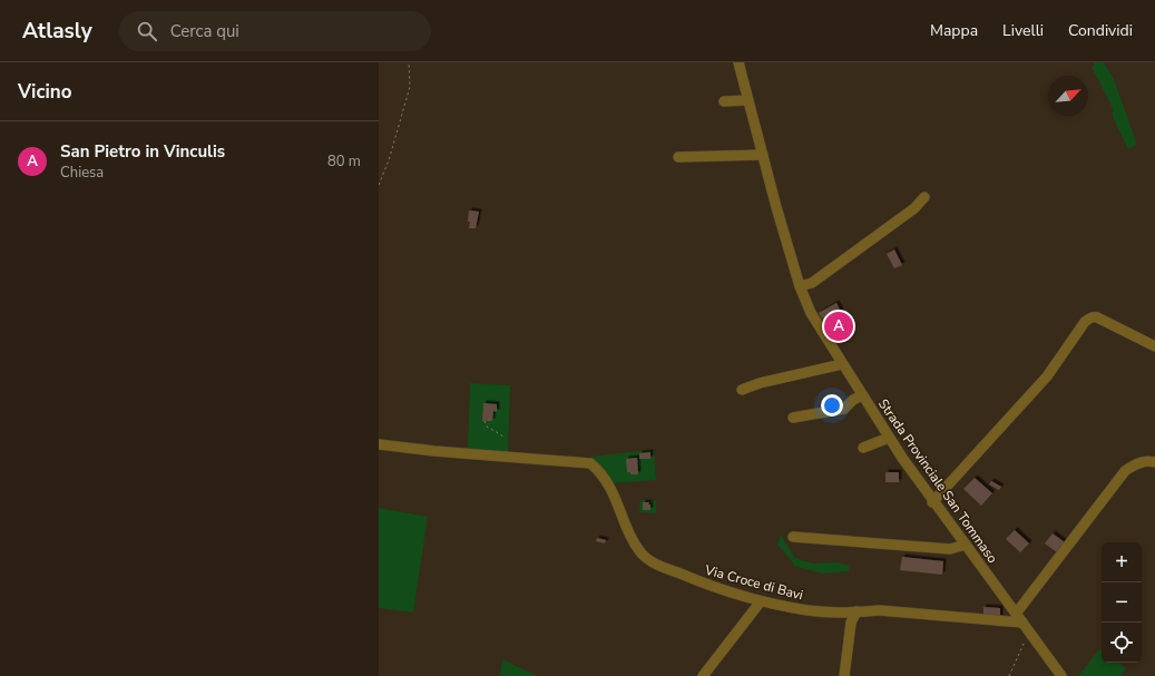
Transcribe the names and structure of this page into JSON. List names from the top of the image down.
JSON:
{
  "streets": {
    "street": ["Strada Provinciale San Tommaso", "Via Croce di Bavi"]
  },
  "crossings": [
    ["Strada Provinciale San Tommaso", "Via Croce di Bavi"]
  ],
  "north": "top right",
  "page": {
    "header": "Atlasly",
    "search": "Cerca qui",
    "nav": ["Mappa", "Livelli", "Condividi"],
    "heading": "Vicino",
    "list": [
      {
        "mark": "A",
        "name": "San Pietro in Vinculis",
        "note": "Chiesa",
        "value": "80 m"
      }
    ],
    "pins": "A",
    "map_buttons": ["+", "−"]
  }
}
